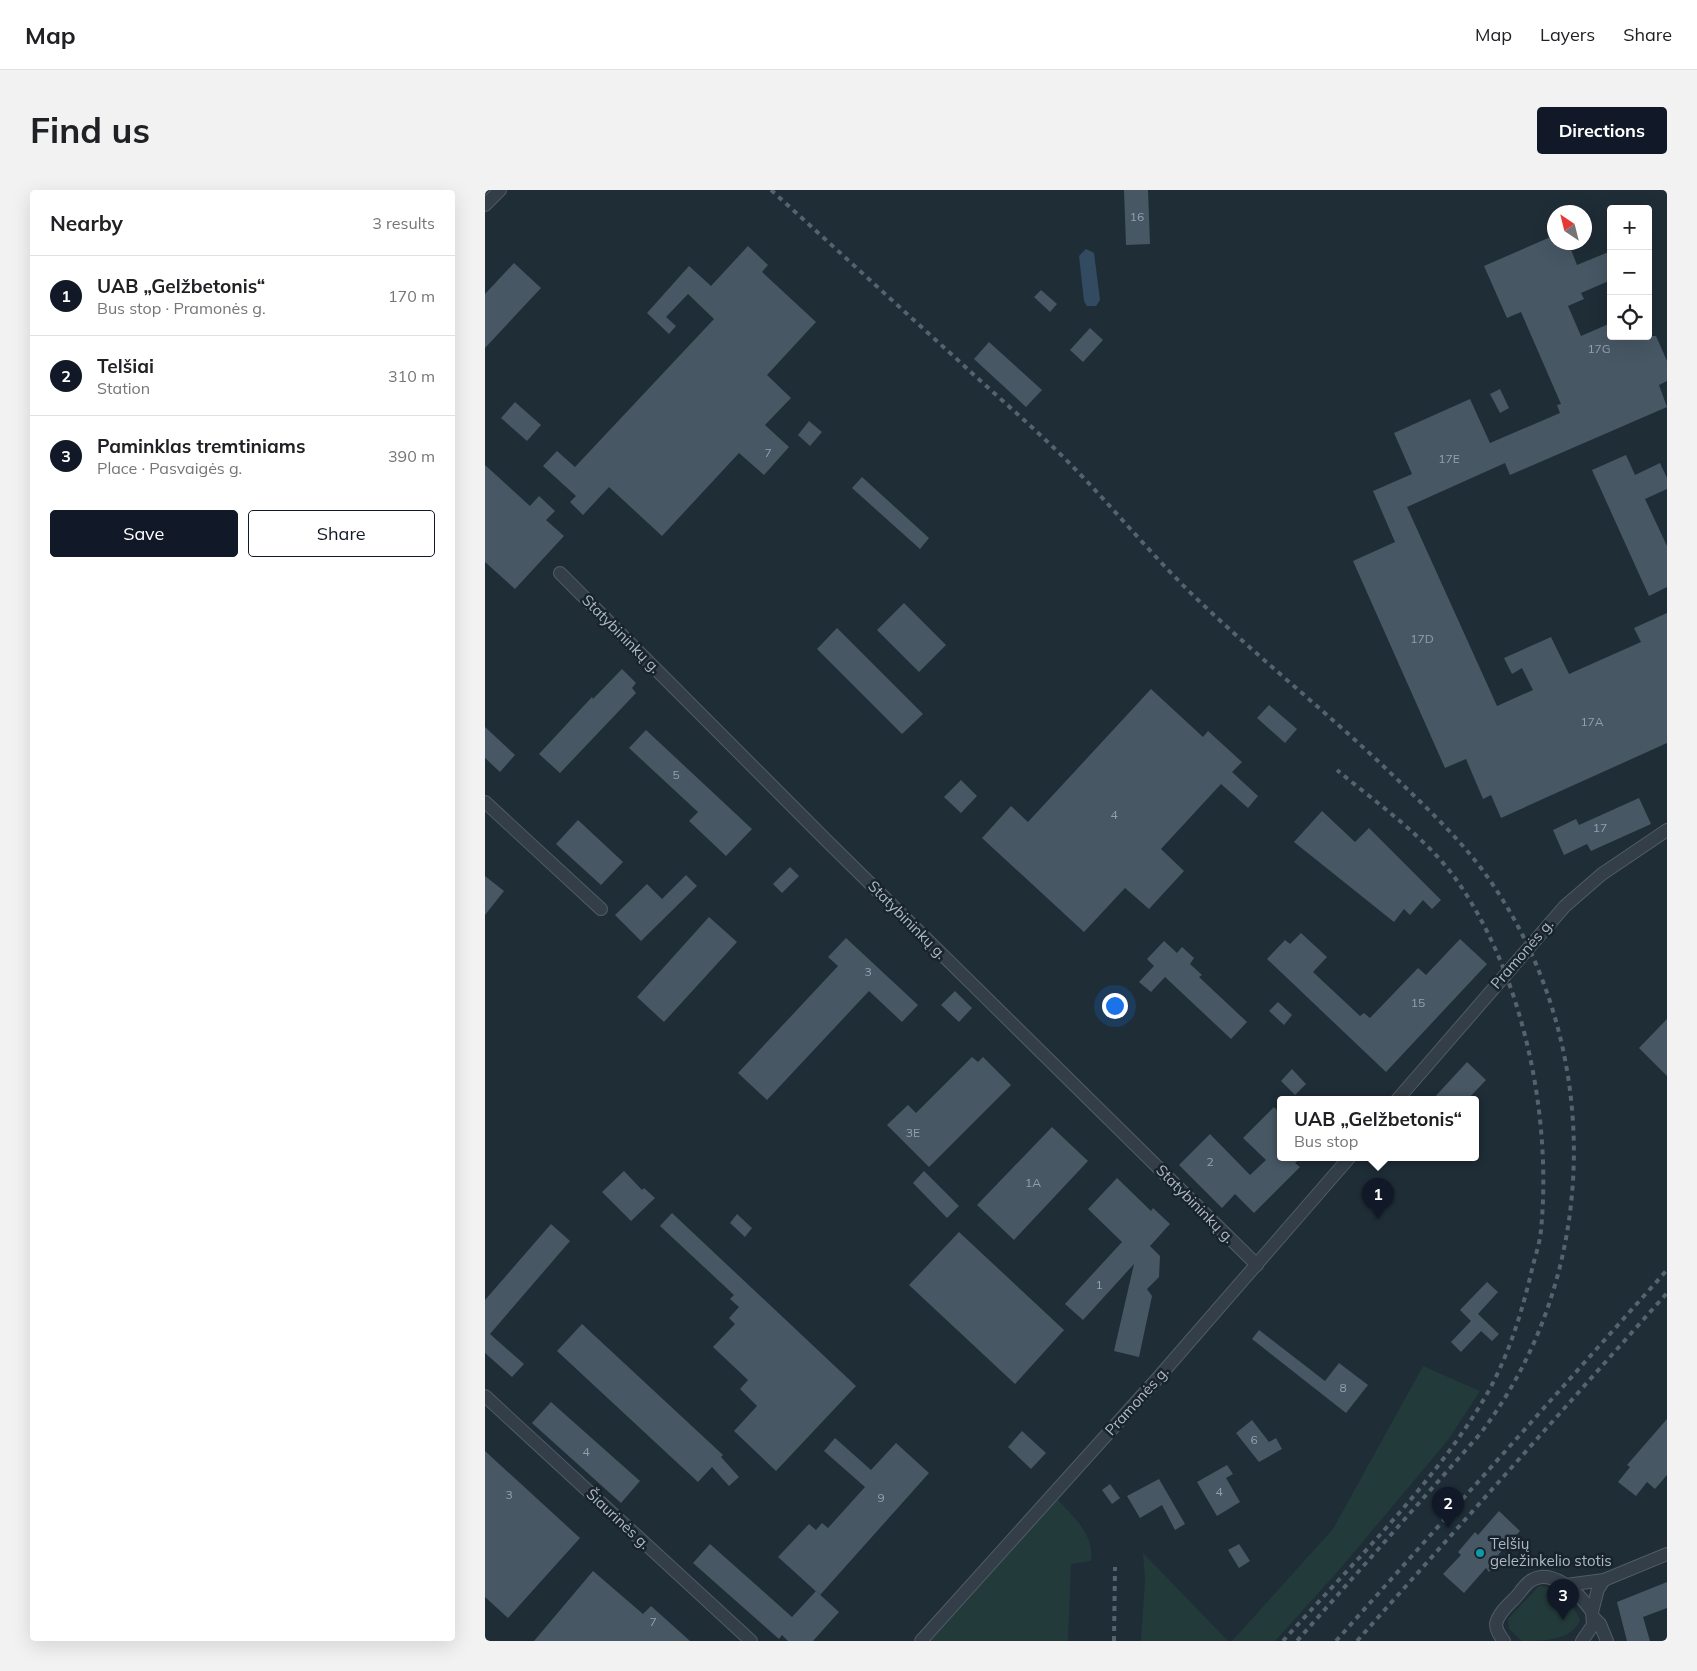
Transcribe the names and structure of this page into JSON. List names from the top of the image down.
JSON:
{
  "streets": {
    "street": ["Statybininkų g.", "Pramonės g.", "Šiaurinės g."]
  },
  "crossings": [
    ["Statybininkų g.", "Pramonės g."]
  ],
  "places": ["Telšių geležinkelio stotis"],
  "house_numbers": [
    "16",
    "17G",
    "7",
    "17E",
    "17D",
    "17A",
    "5",
    "4",
    "17",
    "3",
    "15",
    "3E",
    "2",
    "1A",
    "1",
    "8",
    "6",
    "4",
    "4",
    "3",
    "9",
    "7"
  ],
  "north": "top left",
  "page": {
    "header": "Map",
    "nav": ["Map", "Layers", "Share"],
    "buttons": [
      "Directions",
      ["Save", "Share"]
    ],
    "title": "Find us",
    "heading": ["Nearby", "3 results"],
    "map_buttons": ["+", "−"],
    "list": [
      {
        "mark": "1",
        "name": "UAB „Gelžbetonis“",
        "note": "Bus stop · Pramonės g.",
        "value": "170 m"
      },
      {
        "mark": "2",
        "name": "Telšiai",
        "note": "Station",
        "value": "310 m"
      },
      {
        "mark": "3",
        "name": "Paminklas tremtiniams",
        "note": "Place · Pasvaigės g.",
        "value": "390 m"
      }
    ],
    "popup": ["UAB „Gelžbetonis“", "Bus stop"],
    "pins": ["1", "2", "3"]
  }
}
